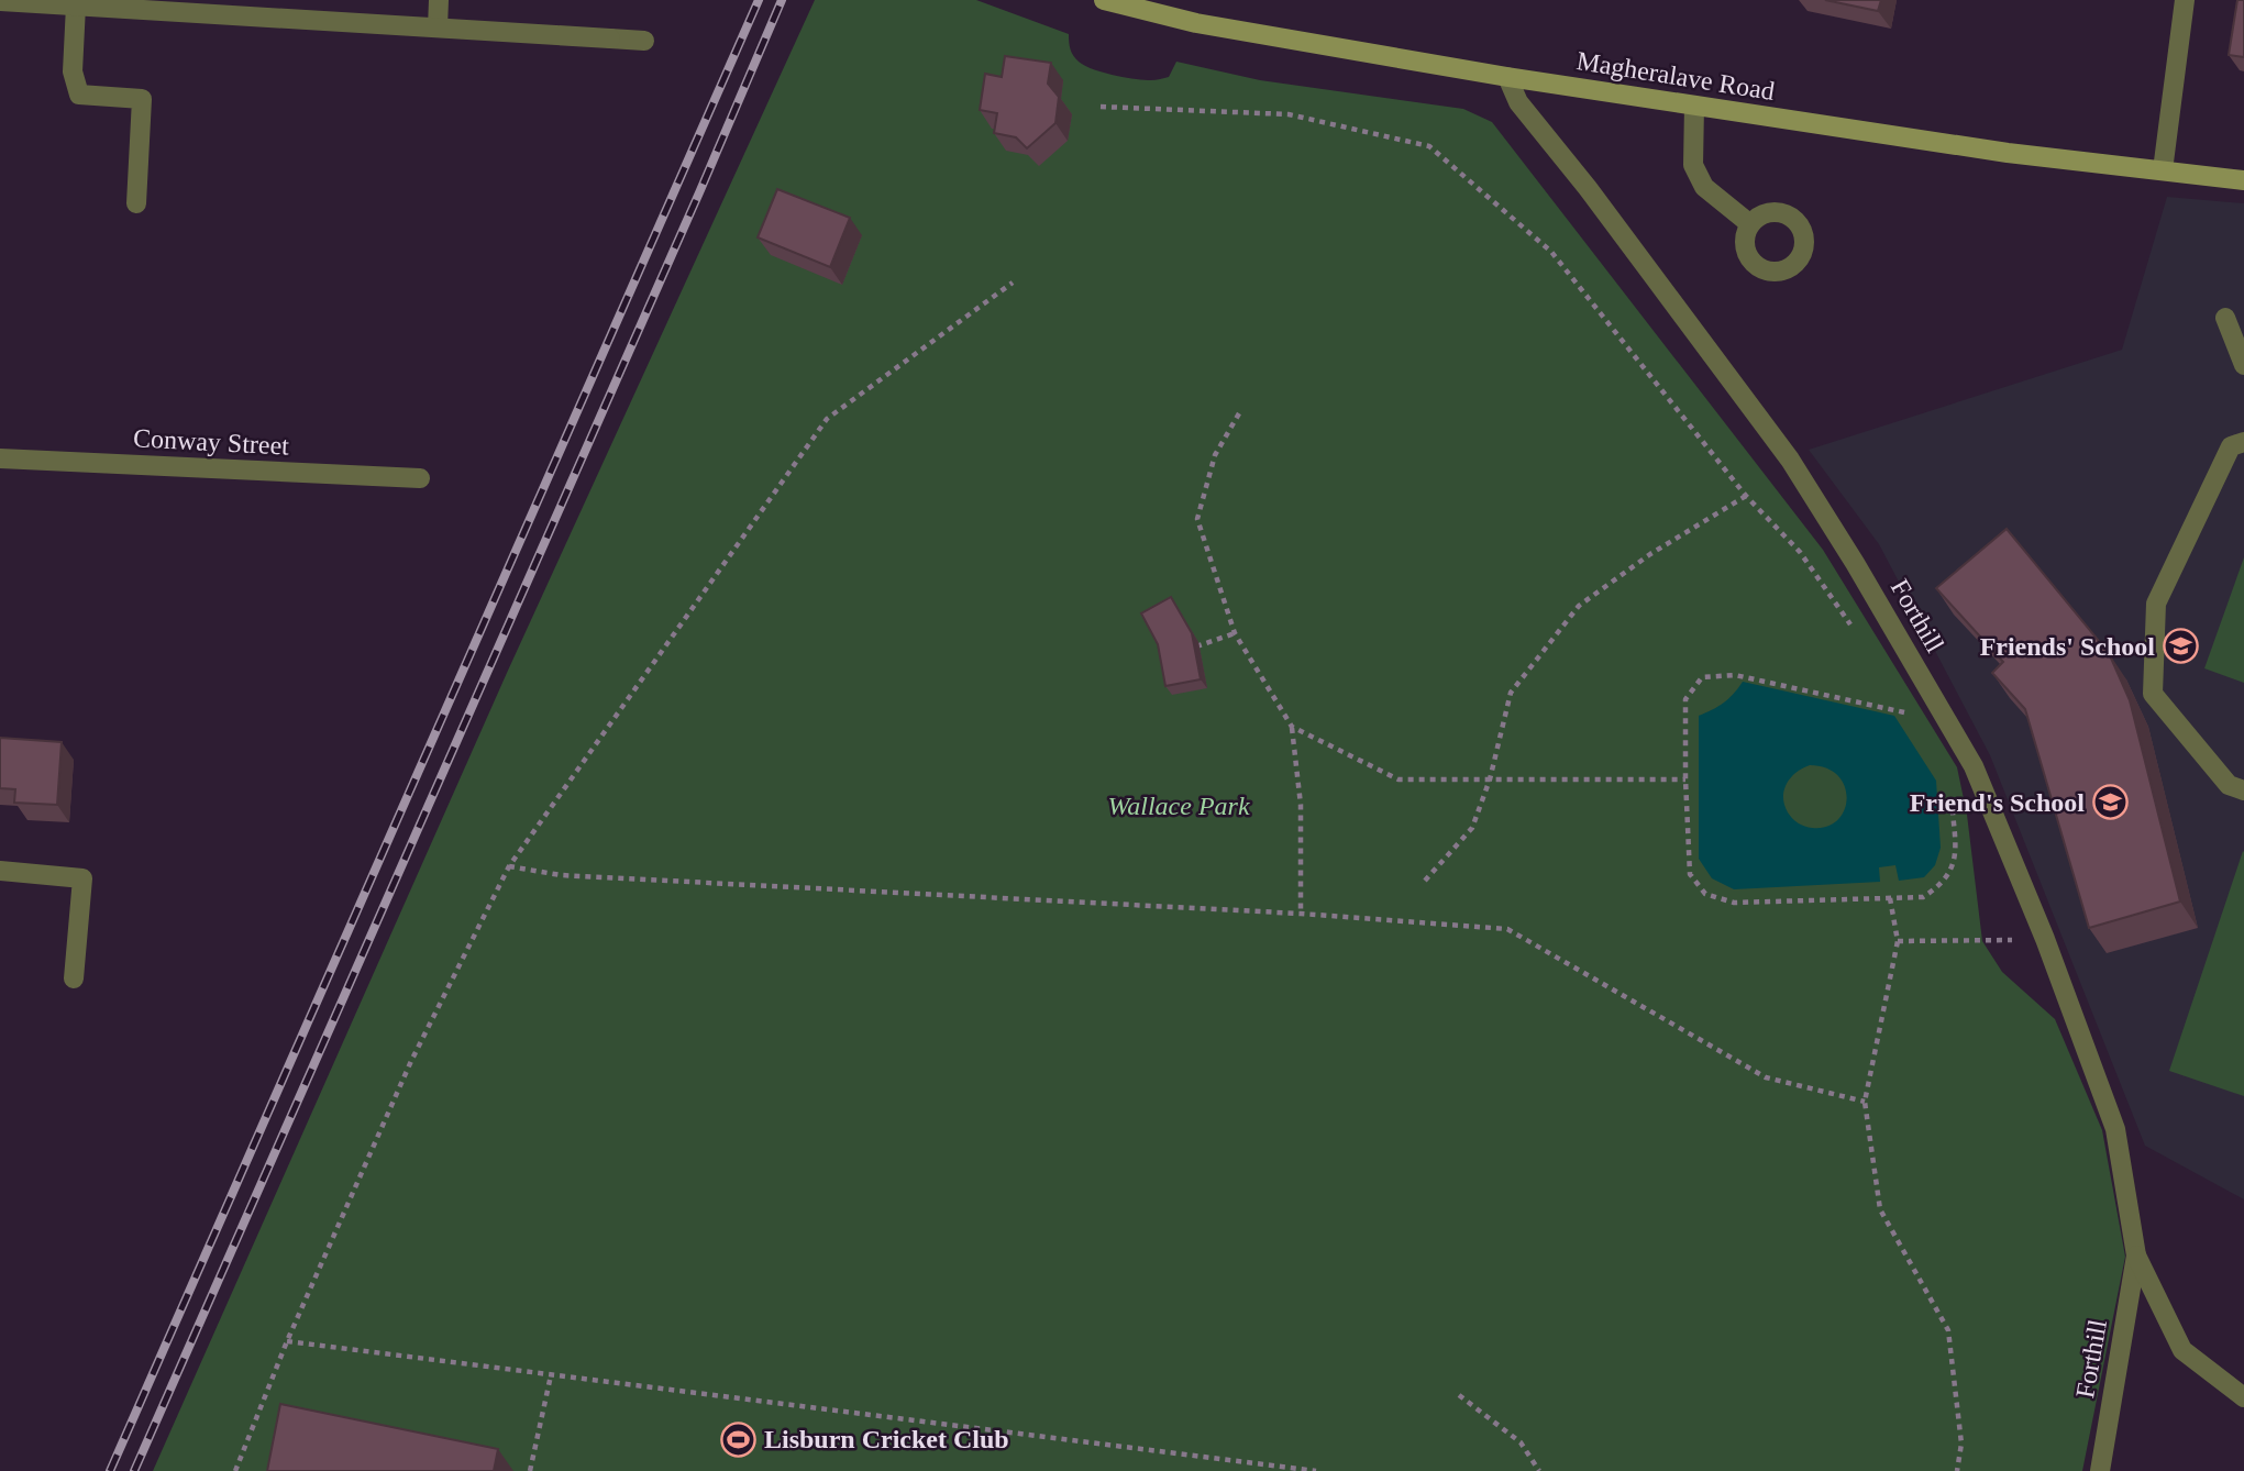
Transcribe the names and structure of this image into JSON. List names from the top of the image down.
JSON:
{
  "streets": {
    "street": ["Magheralave Road", "Conway Street", "Forthill"]
  },
  "crossings": [
    ["Magheralave Road", "Forthill"]
  ],
  "parks": ["Wallace Park"],
  "places": {
    "school or university": ["Friends' School", "Friend's School"],
    "sports": ["Lisburn Cricket Club"]
  }
}
